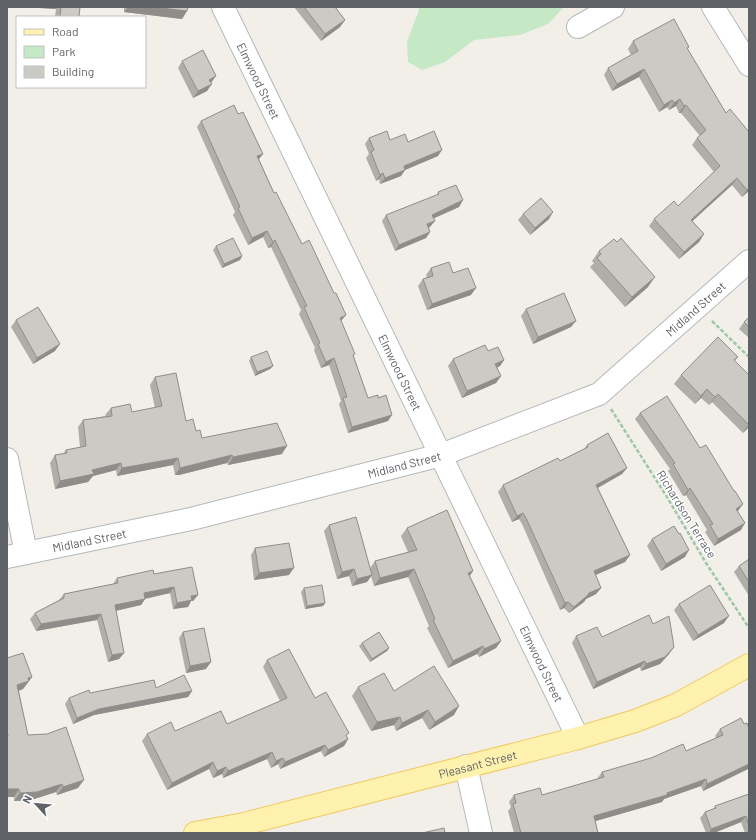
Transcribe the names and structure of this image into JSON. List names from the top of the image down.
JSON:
{
  "streets": {
    "main road": ["Pleasant Street"],
    "street": ["Elmwood Street", "Midland Street"],
    "path": ["Richardson Terrace"]
  },
  "crossings": [
    ["Elmwood Street", "Midland Street"],
    ["Elmwood Street", "Pleasant Street"]
  ],
  "legend": ["Road", "Park", "Building"],
  "north": "top left"
}
